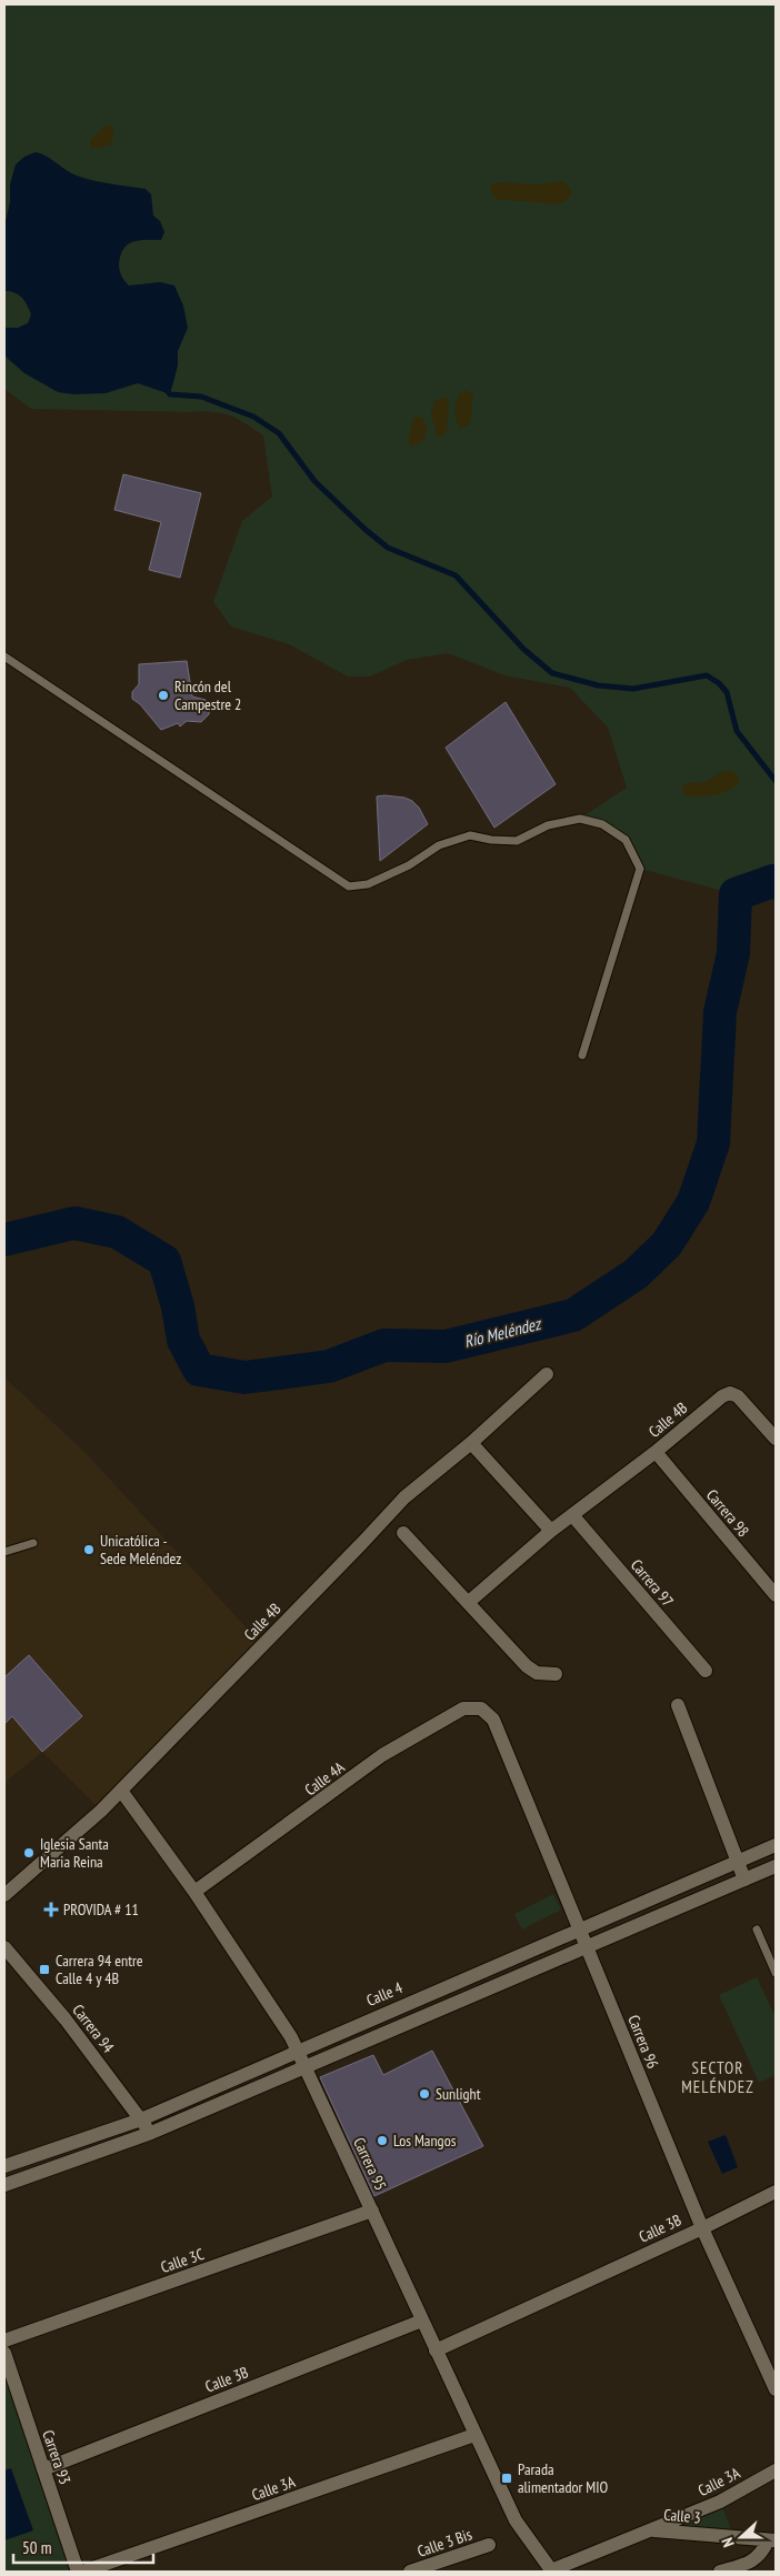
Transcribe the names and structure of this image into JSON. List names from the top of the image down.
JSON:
{
  "streets": {
    "street": [
      "Calle 4B",
      "Carrera 98",
      "Carrera 97",
      "Calle 4A",
      "Calle 4",
      "Carrera 94",
      "Carrera 96",
      "Carrera 95",
      "Calle 3B",
      "Calle 3C",
      "Carrera 93",
      "Calle 3A",
      "Calle 3",
      "Calle 3 Bis"
    ]
  },
  "crossings": [
    ["Calle 4B", "Carrera 98"],
    ["Calle 4B", "Carrera 97"],
    ["Calle 4B", "Carrera 95"],
    ["Calle 4A", "Carrera 96"],
    ["Calle 4A", "Carrera 95"],
    ["Calle 4", "Carrera 94"],
    ["Calle 4", "Carrera 96"],
    ["Calle 4", "Carrera 95"],
    ["Carrera 96", "Calle 3B"],
    ["Carrera 95", "Calle 3B"],
    ["Carrera 95", "Calle 3C"],
    ["Carrera 95", "Calle 3A"],
    ["Calle 3B", "Carrera 93"],
    ["Calle 3A", "Calle 3"]
  ],
  "districts": ["SECTOR MELÉNDEZ"],
  "water": ["Río Meléndez"],
  "places": {
    "other": [
      "Rincón del Campestre 2",
      "Unicatólica - Sede Meléndez",
      "Iglesia Santa Maria Reina",
      "Sunlight",
      "Los Mangos"
    ],
    "health": ["PROVIDA # 11"],
    "transit": ["Carrera 94 entre Calle 4 y 4B", "Parada alimentador MIO"]
  },
  "scale_bar": "50 m",
  "north": "left"
}
